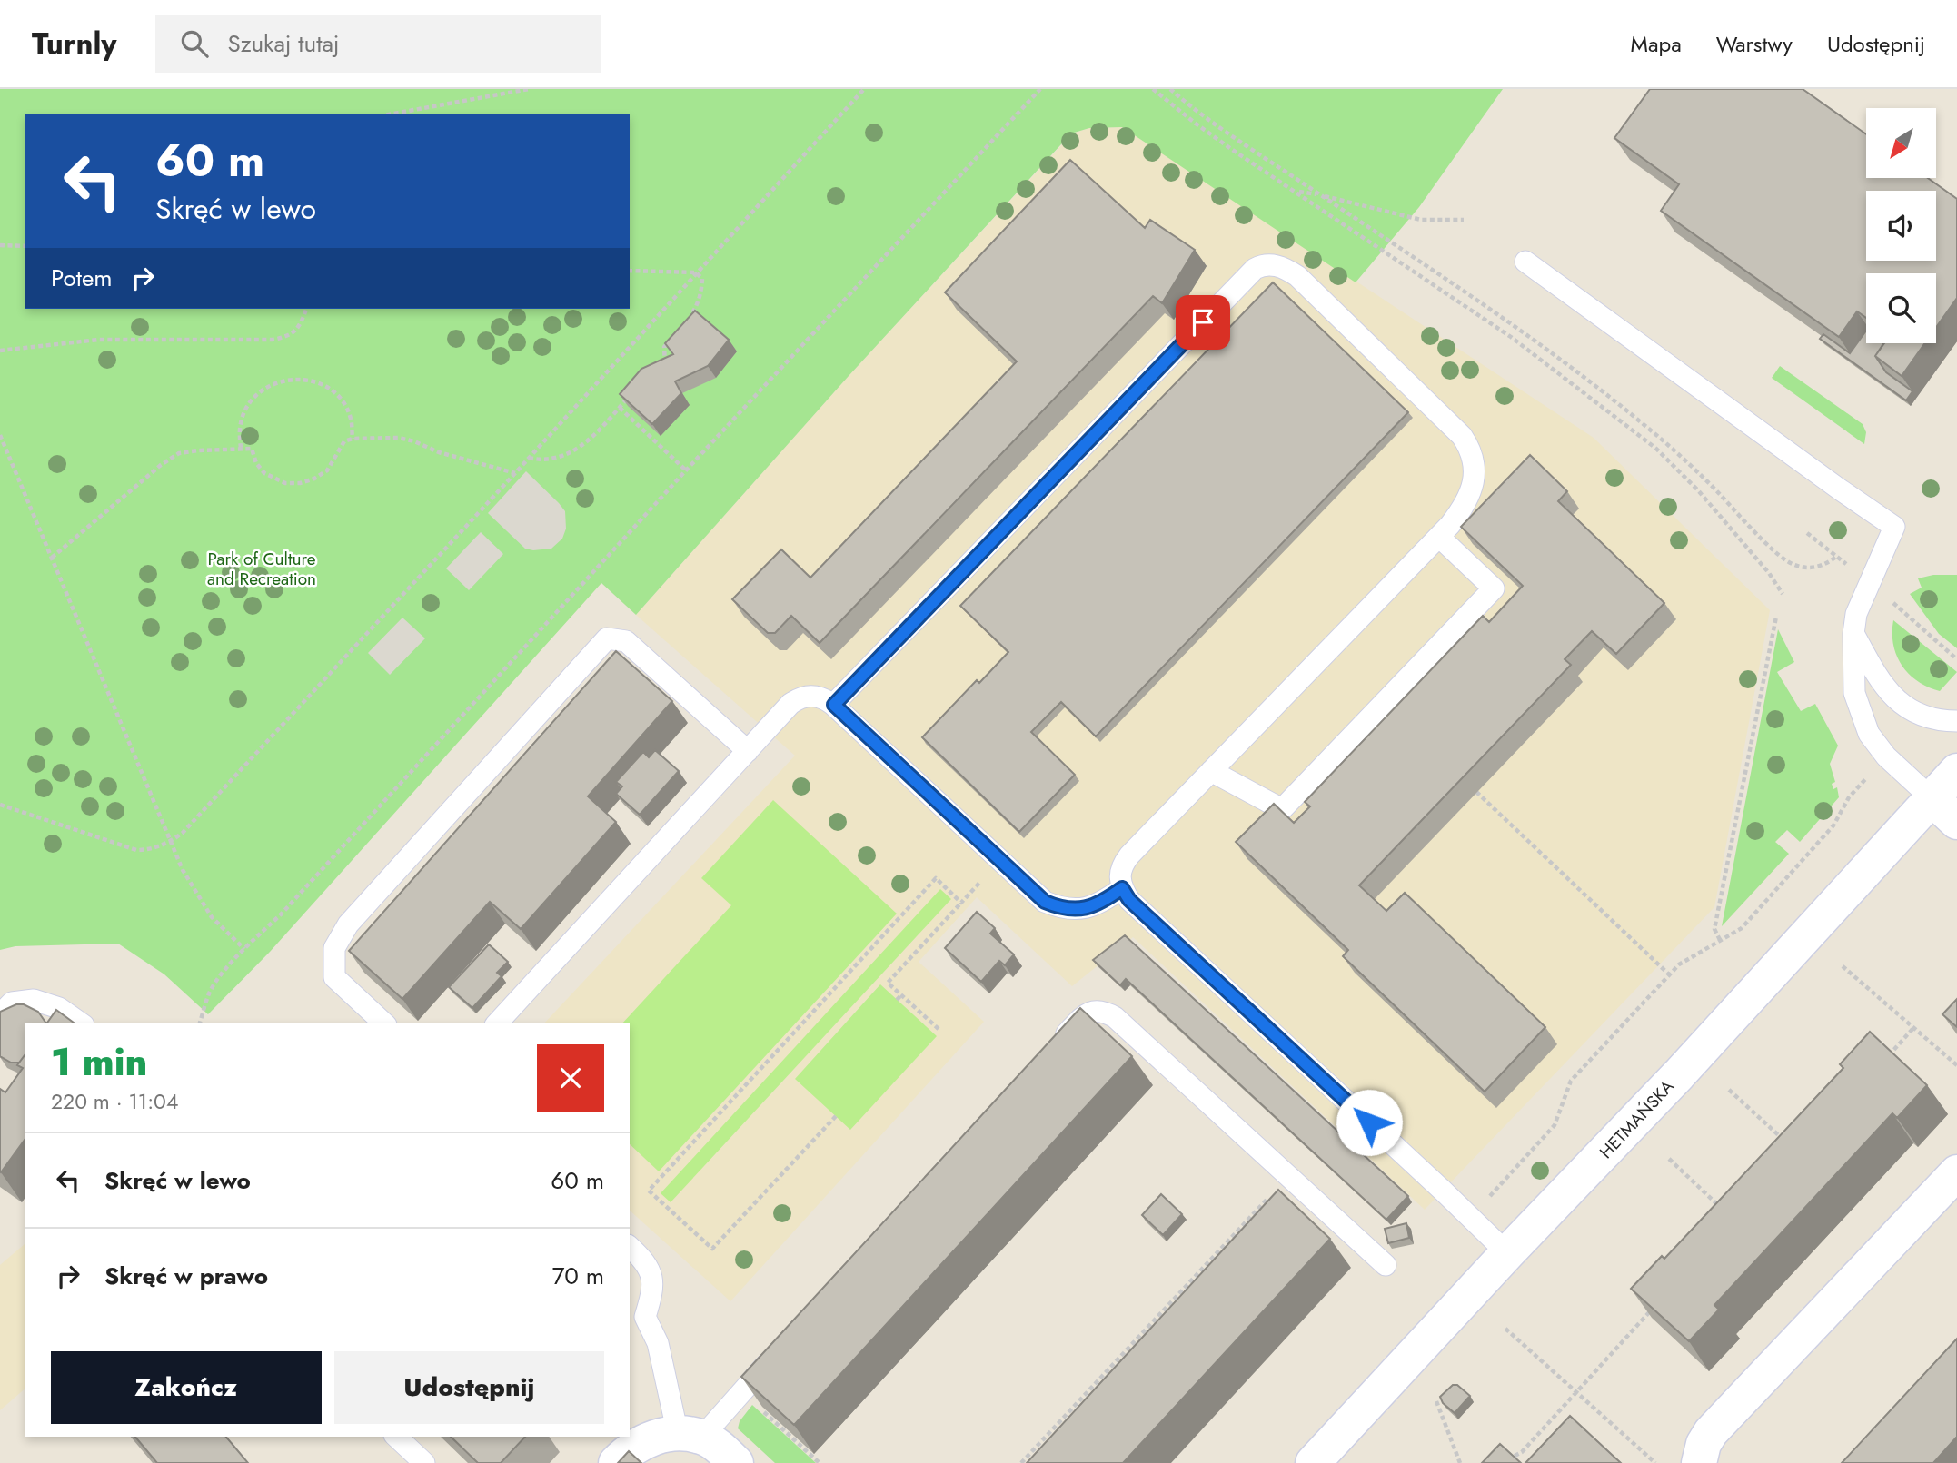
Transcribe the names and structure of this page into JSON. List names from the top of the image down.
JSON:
{
  "streets": {
    "street": ["HETMAŃSKA"]
  },
  "parks": ["Park of Culture and Recreation"],
  "north": "bottom left",
  "page": {
    "header": "Turnly",
    "search": "Szukaj tutaj",
    "nav": ["Mapa", "Warstwy", "Udostępnij"],
    "turn": ["60 m", "Skręć w lewo"],
    "then": "Potem",
    "heading": ["1 min", "220 m · 11:04"],
    "list": [
      {
        "name": "Skręć w lewo",
        "value": "60 m"
      },
      {
        "name": "Skręć w prawo",
        "value": "70 m"
      }
    ],
    "buttons": ["Zakończ", "Udostępnij"]
  }
}
